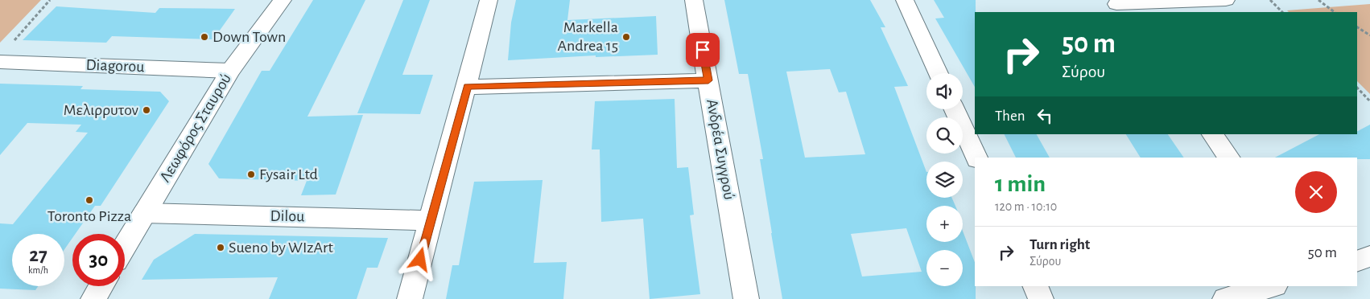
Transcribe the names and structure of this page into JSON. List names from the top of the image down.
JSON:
{
  "streets": {
    "street": [
      "Diagorou",
      "Λεωφόρος Σταυρού",
      "Ανδρέα Συγγρού",
      "Dilou"
    ]
  },
  "crossings": [
    ["Diagorou", "Λεωφόρος Σταυρού"],
    ["Λεωφόρος Σταυρού", "Dilou"]
  ],
  "places": [
    "Down Town",
    "Markella Andrea 15",
    "Μελιρρυτον",
    "Fysair Ltd",
    "Toronto Pizza",
    "Sueno by WIzArt"
  ],
  "page": {
    "turn": ["50 m", "Σύρου"],
    "map_buttons": ["+", "−"],
    "then": "Then",
    "heading": ["1 min", "120 m · 10:10"],
    "list": [
      {
        "name": "Turn right",
        "note": "Σύρου",
        "value": "50 m"
      }
    ],
    "speed": "27 km/h",
    "limit": "30"
  }
}
